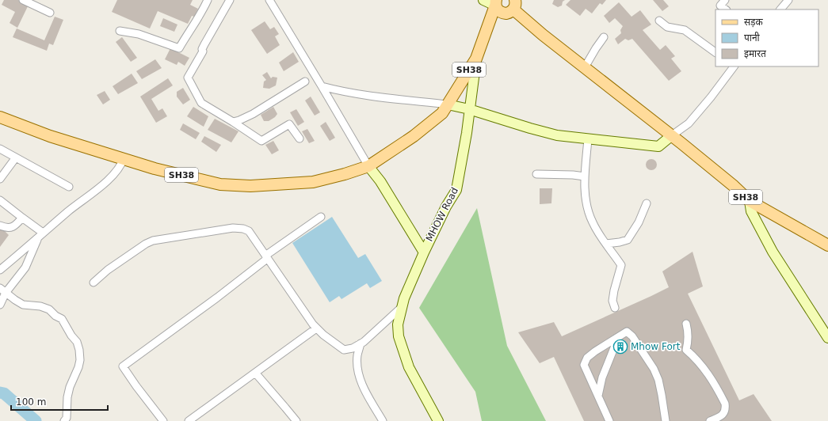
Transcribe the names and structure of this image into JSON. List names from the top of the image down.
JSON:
{
  "streets": {
    "main road": ["SH38"],
    "street": ["MHOW Road"]
  },
  "crossings": [
    ["SH38", "MHOW Road"]
  ],
  "places": {
    "building": ["Mhow Fort"]
  },
  "legend": ["सड़क", "पानी", "इमारत"],
  "scale_bar": "100 m"
}
